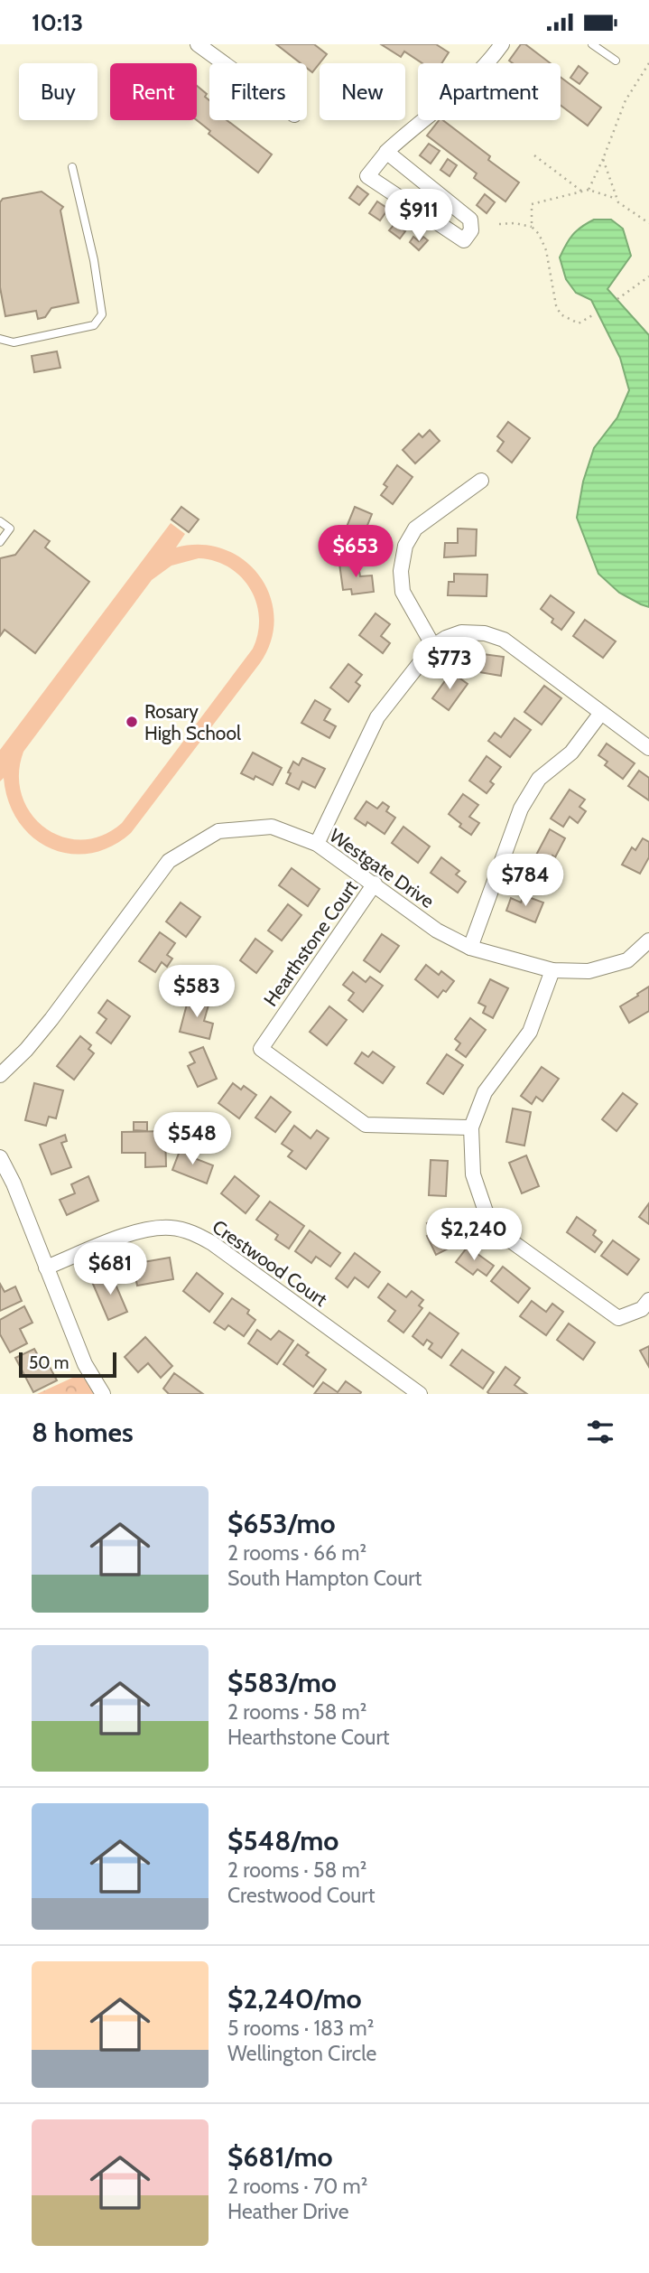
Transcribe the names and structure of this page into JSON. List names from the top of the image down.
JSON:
{
  "streets": {
    "street": ["Westgate Drive", "Hearthstone Court", "Crestwood Court"]
  },
  "crossings": [
    ["Westgate Drive", "Hearthstone Court"]
  ],
  "places": ["Rosary High School"],
  "scale_bar": "50 m",
  "page": {
    "status": "10:13",
    "chip": [
      "Buy",
      "Rent",
      "Filters",
      "New",
      "Apartment"
    ],
    "price": [
      "$911",
      "$653",
      "$773",
      "$784",
      "$583",
      "$548",
      "$2,240",
      "$681"
    ],
    "scale": "50 m",
    "heading": "8 homes",
    "list": [
      {
        "name": "$653/mo",
        "note": "2 rooms · 66 m² · South Hampton Court"
      },
      {
        "name": "$583/mo",
        "note": "2 rooms · 58 m² · Hearthstone Court"
      },
      {
        "name": "$548/mo",
        "note": "2 rooms · 58 m² · Crestwood Court"
      },
      {
        "name": "$2,240/mo",
        "note": "5 rooms · 183 m² · Wellington Circle"
      },
      {
        "name": "$681/mo",
        "note": "2 rooms · 70 m² · Heather Drive"
      }
    ]
  }
}
